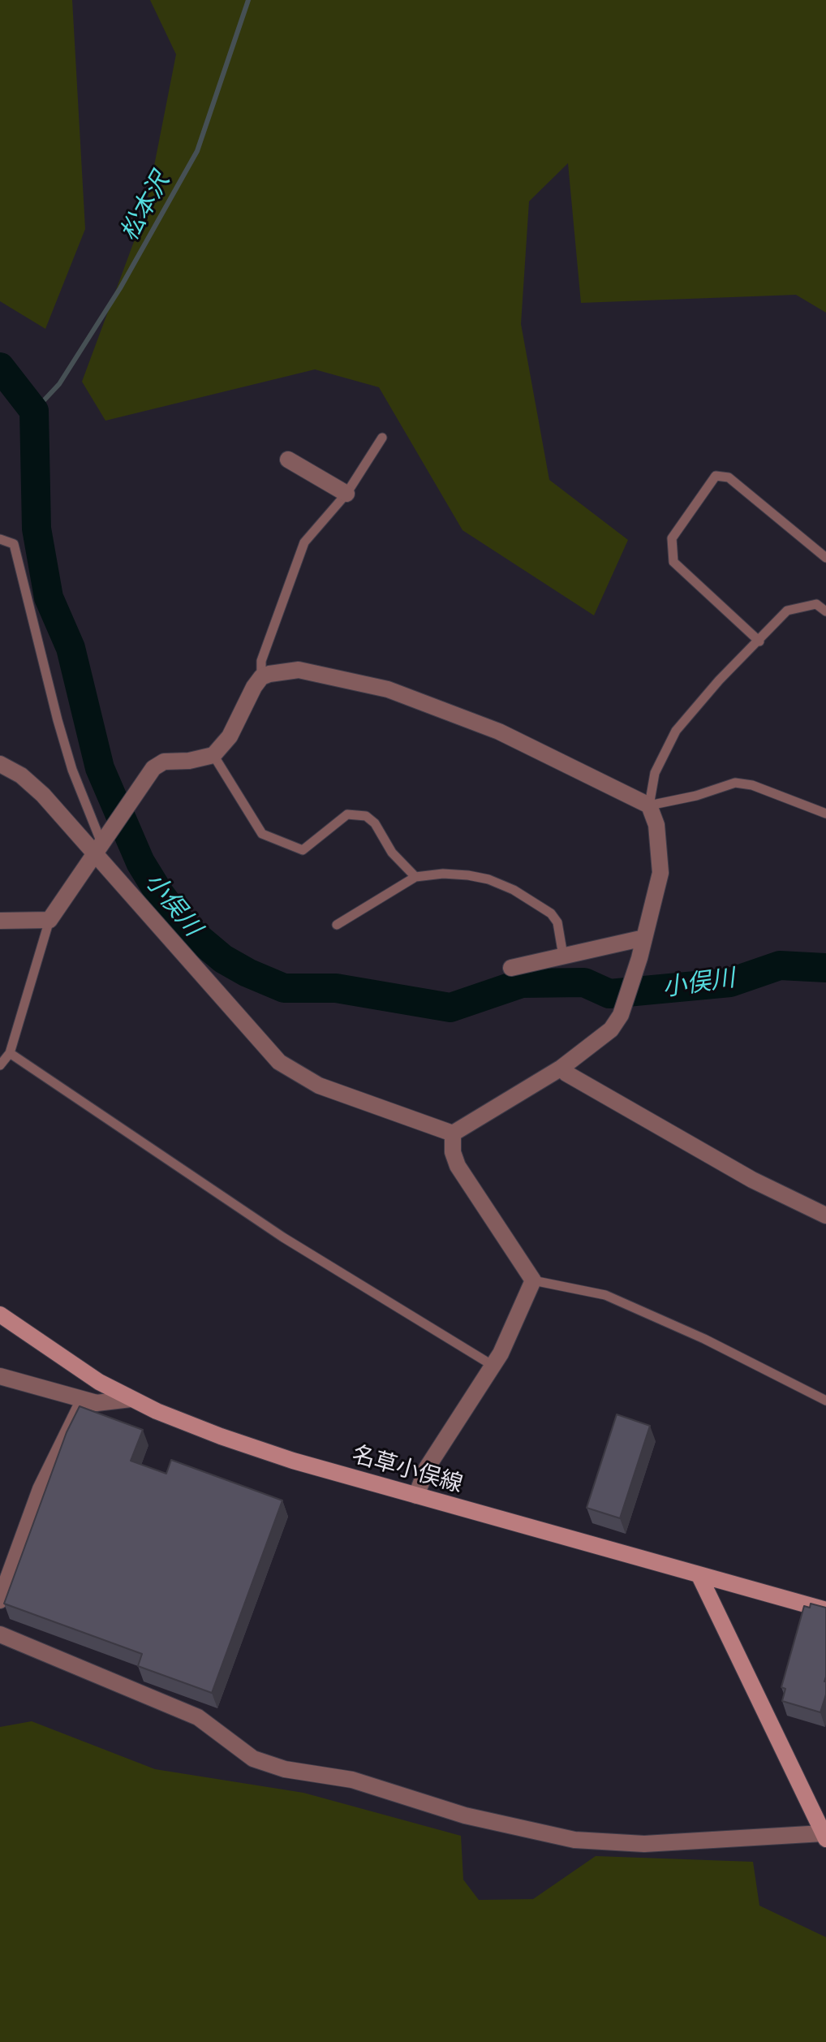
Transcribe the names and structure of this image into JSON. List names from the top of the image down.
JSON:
{
  "streets": {
    "main road": ["名草小俣線"]
  },
  "water": ["松本沢", "小俣川"]
}
